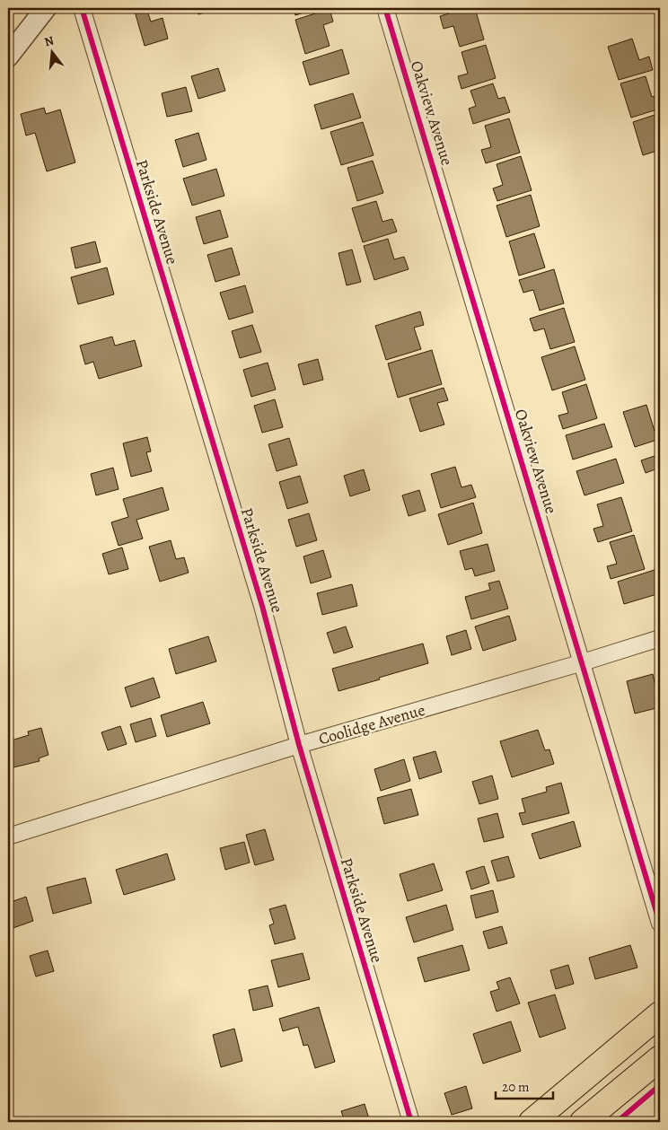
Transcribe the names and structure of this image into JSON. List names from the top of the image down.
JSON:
{
  "streets": {
    "street": ["Oakview Avenue", "Parkside Avenue", "Coolidge Avenue"]
  },
  "crossings": [
    ["Oakview Avenue", "Coolidge Avenue"],
    ["Parkside Avenue", "Coolidge Avenue"]
  ],
  "scale_bar": "20 m",
  "north": "top"
}
